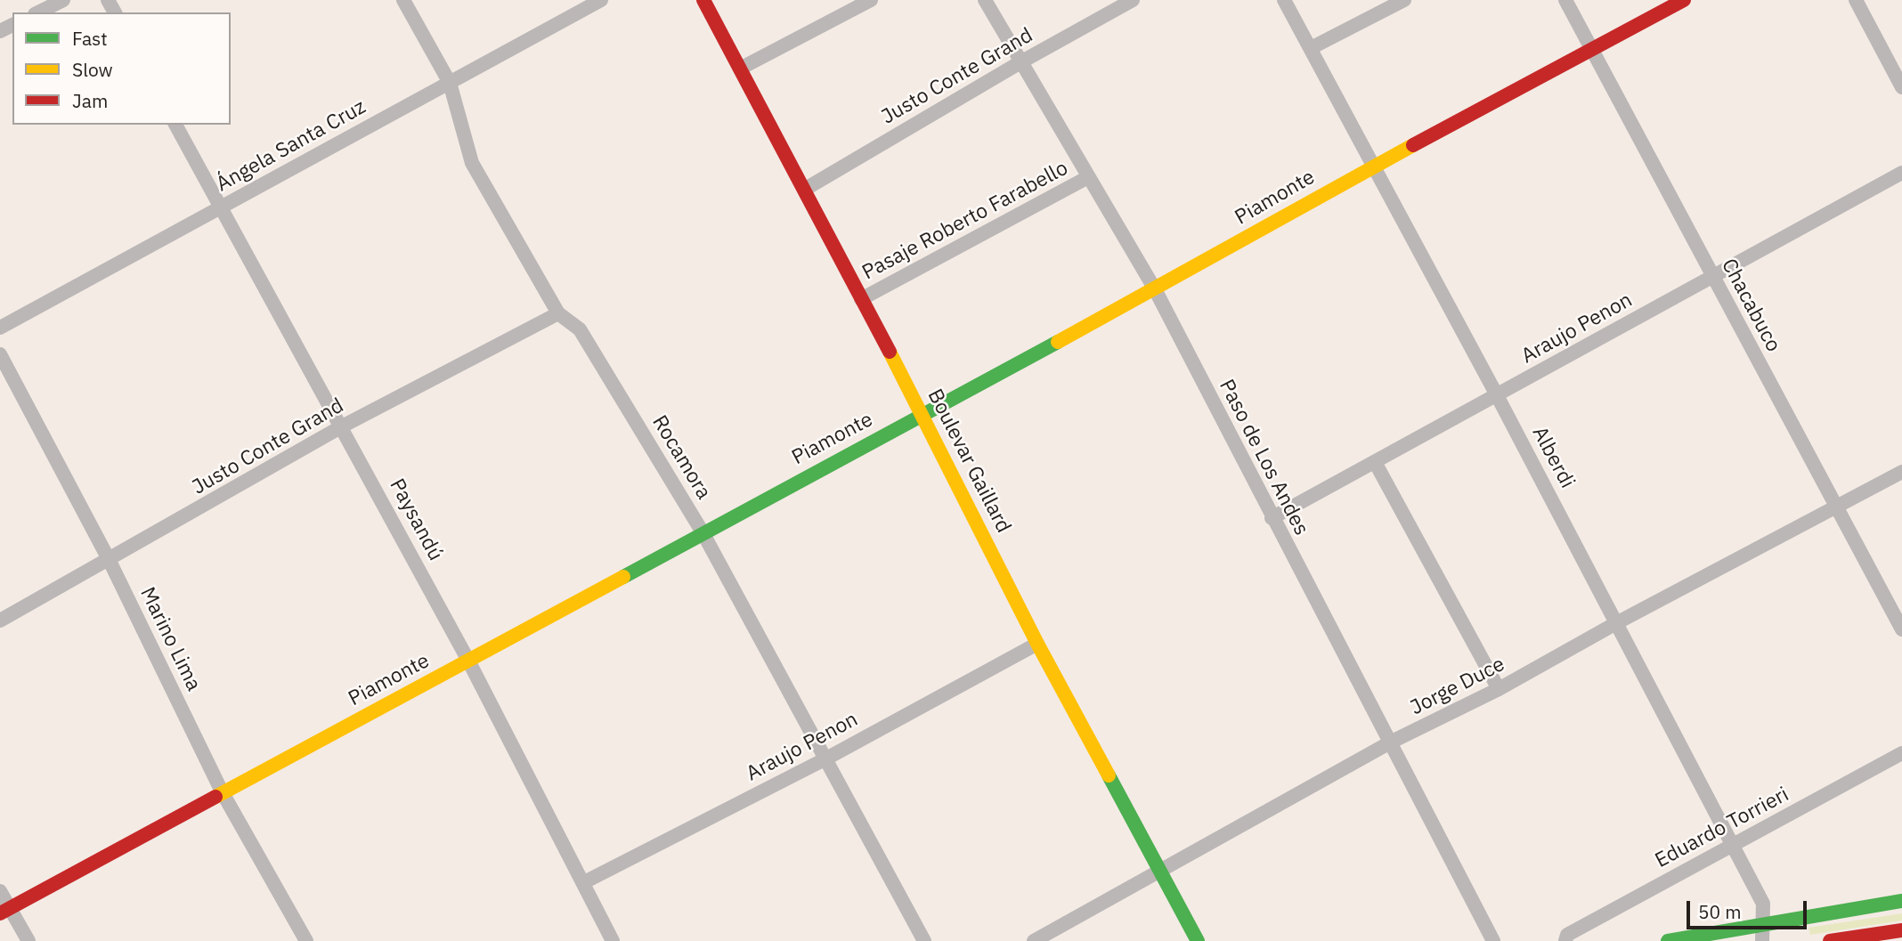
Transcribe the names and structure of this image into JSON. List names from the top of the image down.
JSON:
{
  "streets": {
    "street": [
      "Justo Conte Grand",
      "Ángela Santa Cruz",
      "Piamonte",
      "Pasaje Roberto Farabello",
      "Chacabuco",
      "Araujo Penon",
      "Rocamora",
      "Paso de Los Andes",
      "Alberdi",
      "Boulevar Gaillard",
      "Paysandú",
      "Marino Lima",
      "Jorge Duce",
      "Eduardo Torrieri"
    ]
  },
  "crossings": [
    ["Justo Conte Grand", "Rocamora"],
    ["Justo Conte Grand", "Paso de Los Andes"],
    ["Justo Conte Grand", "Boulevar Gaillard"],
    ["Justo Conte Grand", "Paysandú"],
    ["Justo Conte Grand", "Marino Lima"],
    ["Ángela Santa Cruz", "Rocamora"],
    ["Ángela Santa Cruz", "Paysandú"],
    ["Piamonte", "Chacabuco"],
    ["Piamonte", "Rocamora"],
    ["Piamonte", "Paso de Los Andes"],
    ["Piamonte", "Alberdi"],
    ["Piamonte", "Boulevar Gaillard"],
    ["Piamonte", "Paysandú"],
    ["Piamonte", "Marino Lima"],
    ["Pasaje Roberto Farabello", "Paso de Los Andes"],
    ["Pasaje Roberto Farabello", "Boulevar Gaillard"],
    ["Chacabuco", "Araujo Penon"],
    ["Chacabuco", "Jorge Duce"],
    ["Araujo Penon", "Rocamora"],
    ["Araujo Penon", "Paso de Los Andes"],
    ["Araujo Penon", "Alberdi"],
    ["Araujo Penon", "Boulevar Gaillard"],
    ["Araujo Penon", "Paysandú"],
    ["Paso de Los Andes", "Jorge Duce"],
    ["Alberdi", "Jorge Duce"],
    ["Alberdi", "Eduardo Torrieri"],
    ["Boulevar Gaillard", "Jorge Duce"]
  ],
  "legend": ["Fast", "Slow", "Jam"],
  "scale_bar": "50 m"
}
